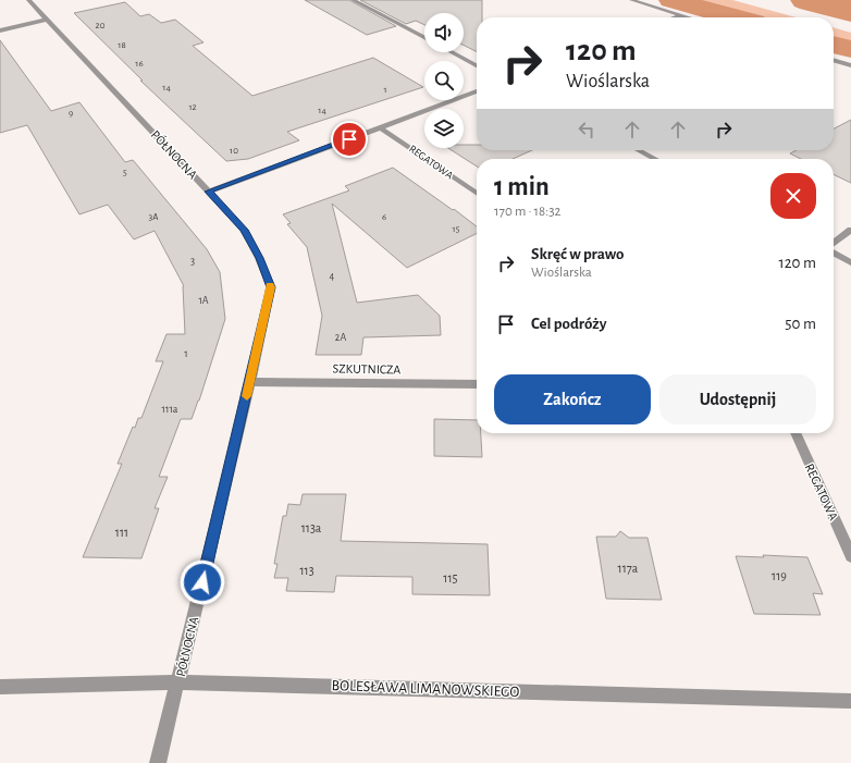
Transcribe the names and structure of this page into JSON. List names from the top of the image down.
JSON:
{
  "streets": {
    "street": [
      "PÓŁNOCNA",
      "REGATOWA",
      "SZKUTNICZA",
      "BOLESŁAWA LIMANOWSKIEGO"
    ]
  },
  "crossings": [
    ["PÓŁNOCNA", "SZKUTNICZA"],
    ["PÓŁNOCNA", "BOLESŁAWA LIMANOWSKIEGO"]
  ],
  "house_numbers": [
    "20",
    "18",
    "16",
    "14",
    "1",
    "12",
    "14",
    "9",
    "10",
    "5",
    "3A",
    "6",
    "15",
    "3",
    "4",
    "1A",
    "2A",
    "1",
    "111a",
    "113a",
    "111",
    "117a",
    "113",
    "119",
    "115"
  ],
  "page": {
    "turn": ["120 m", "Wioślarska"],
    "heading": ["1 min", "170 m · 18:32"],
    "list": [
      {
        "name": "Skręć w prawo",
        "note": "Wioślarska",
        "value": "120 m"
      },
      {
        "name": "Cel podróży",
        "value": "50 m"
      }
    ],
    "buttons": ["Zakończ", "Udostępnij"]
  }
}
